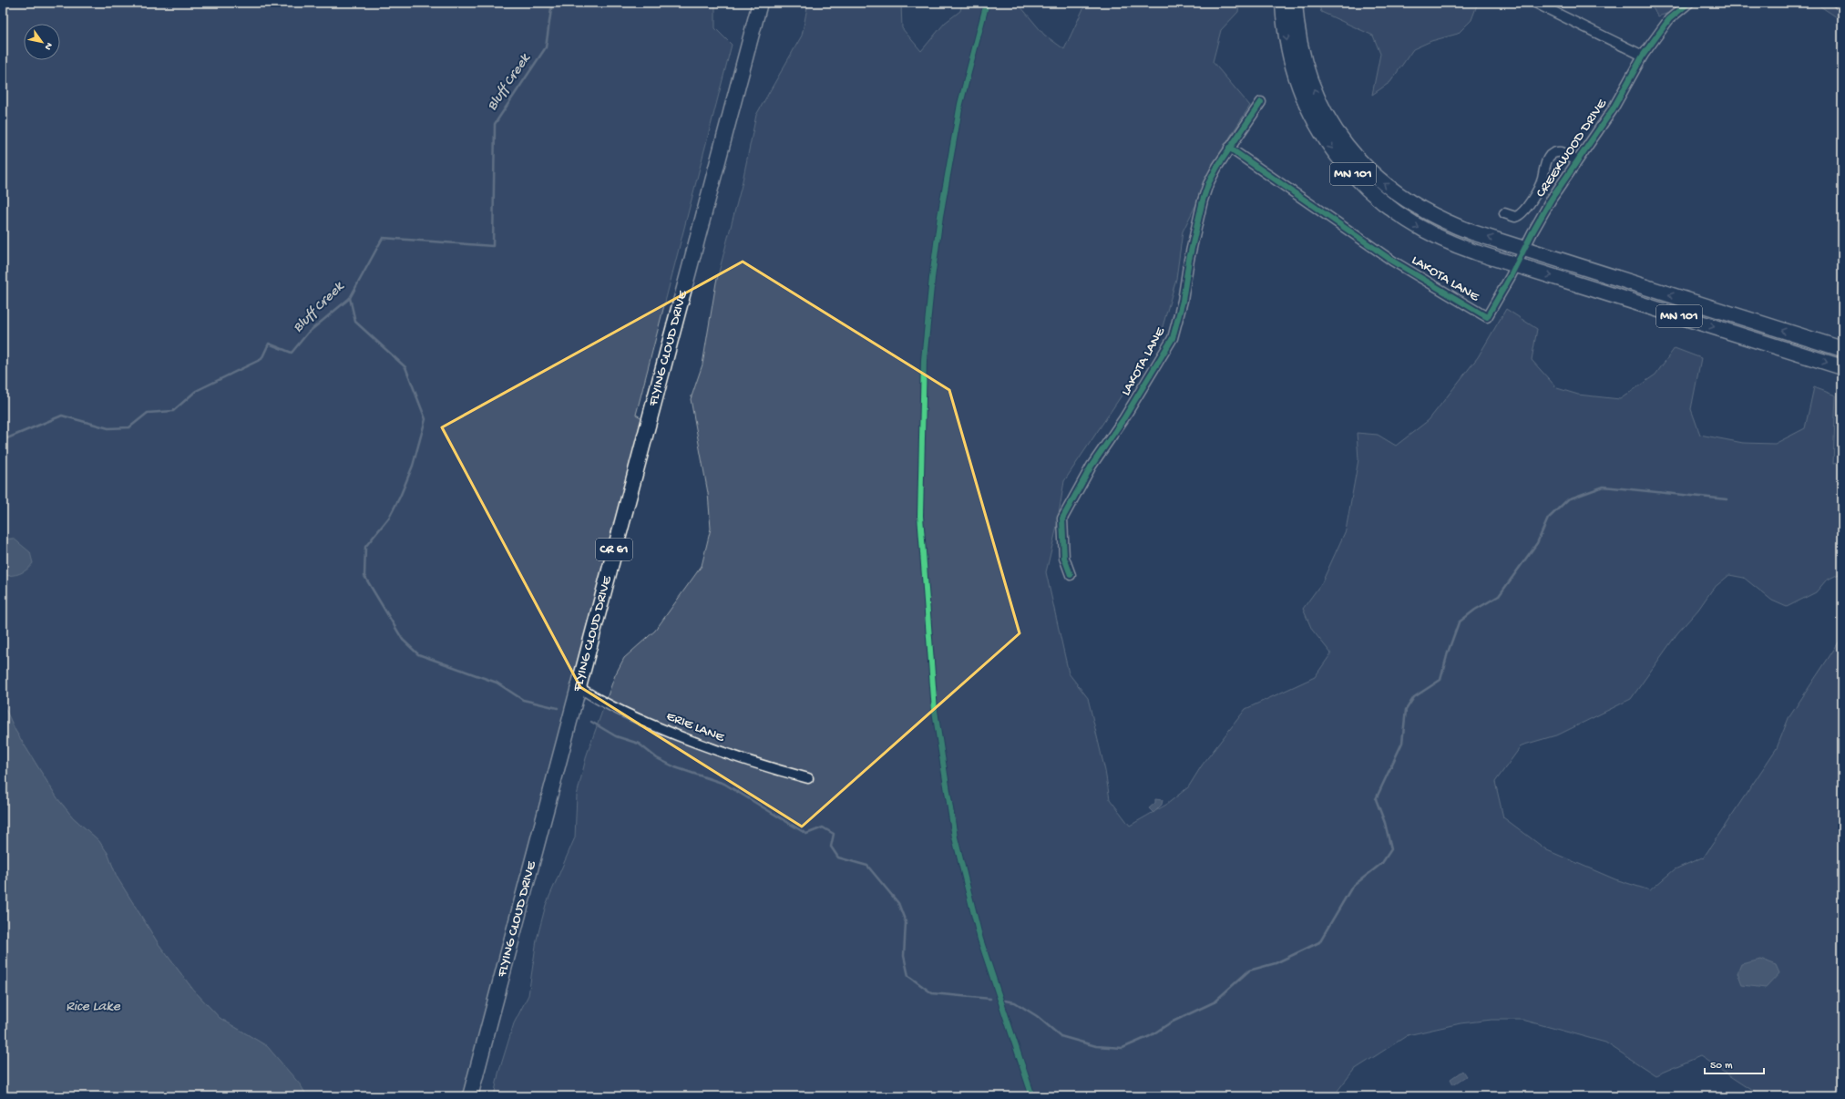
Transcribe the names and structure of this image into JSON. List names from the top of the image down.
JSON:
{
  "streets": {
    "main road": ["MN 101", "FLYING CLOUD DRIVE", "CR 61"],
    "street": ["CREEKWOOD DRIVE", "LAKOTA LANE", "ERIE LANE"]
  },
  "crossings": [
    ["CREEKWOOD DRIVE", "MN 101"],
    ["CREEKWOOD DRIVE", "LAKOTA LANE"],
    ["FLYING CLOUD DRIVE", "ERIE LANE"]
  ],
  "water": ["Bluff Creek", "Rice Lake"],
  "scale_bar": "50 m",
  "north": "bottom right"
}
